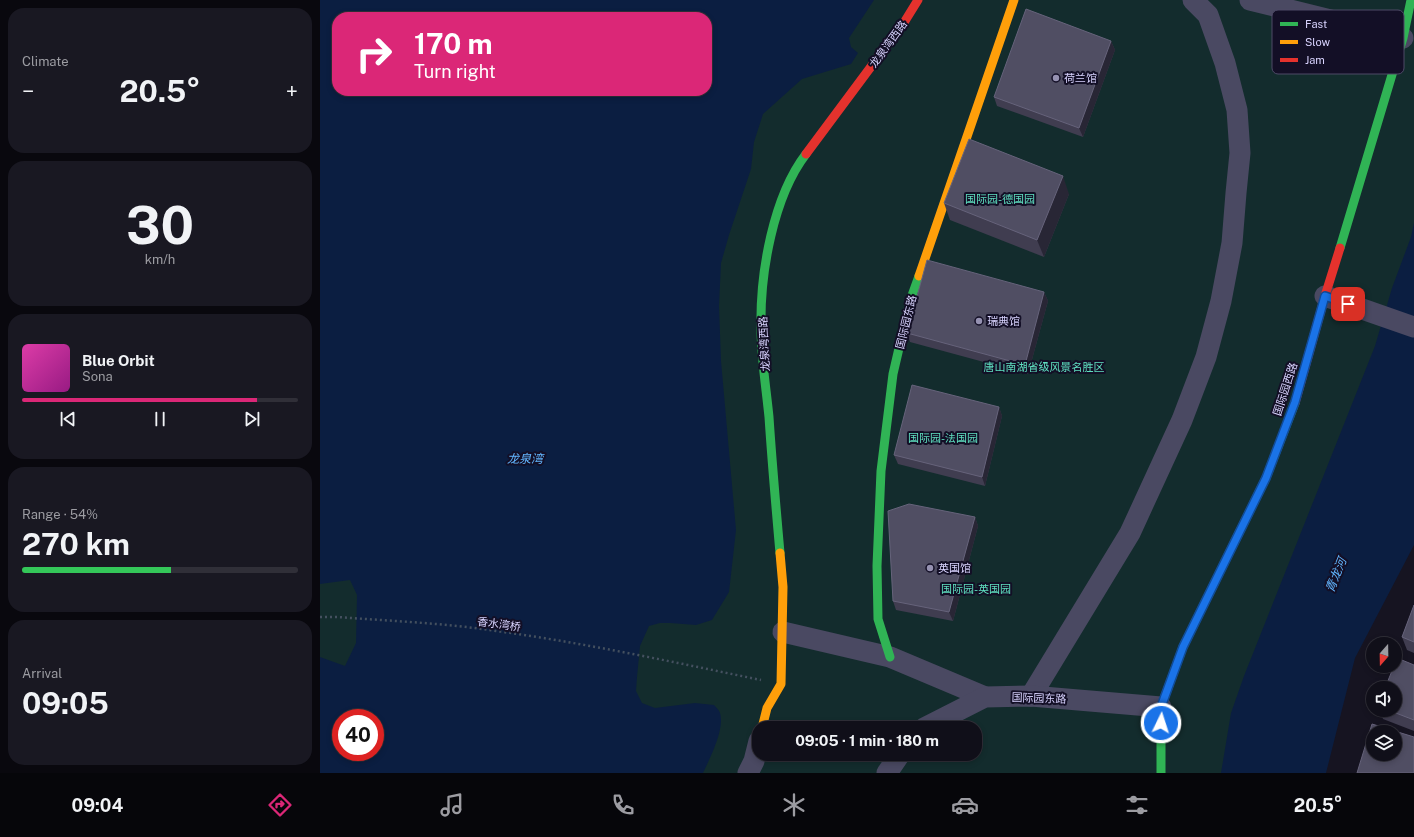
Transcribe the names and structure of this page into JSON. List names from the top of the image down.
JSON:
{
  "streets": {
    "street": ["龙泉湾西路", "国际园东路", "国际园西路"],
    "path": ["香水湾桥"]
  },
  "crossings": [
    ["龙泉湾西路", "香水湾桥"],
    ["国际园东路", "国际园西路"]
  ],
  "water": ["龙泉湾", "青龙河"],
  "parks": [
    "国际园-德国园",
    "唐山南湖省级风景名胜区",
    "国际园-法国园",
    "国际园-英国园"
  ],
  "places": ["荷兰馆", "瑞典馆", "英国馆"],
  "legend": ["Fast", "Slow", "Jam"],
  "north": "bottom",
  "page": {
    "tile": [
      "Climate",
      ["30", "km/h"],
      ["Range · 54%", "270 km"],
      ["Arrival", "09:05"]
    ],
    "turn": ["170 m", "Turn right"],
    "heat": ["−", "20.5°", "+"],
    "song": ["Blue Orbit", "Sona"],
    "limit": "40",
    "trip": "09:05 · 1 min · 180 m",
    "tabs": ["09:04", "20.5°"]
  }
}
